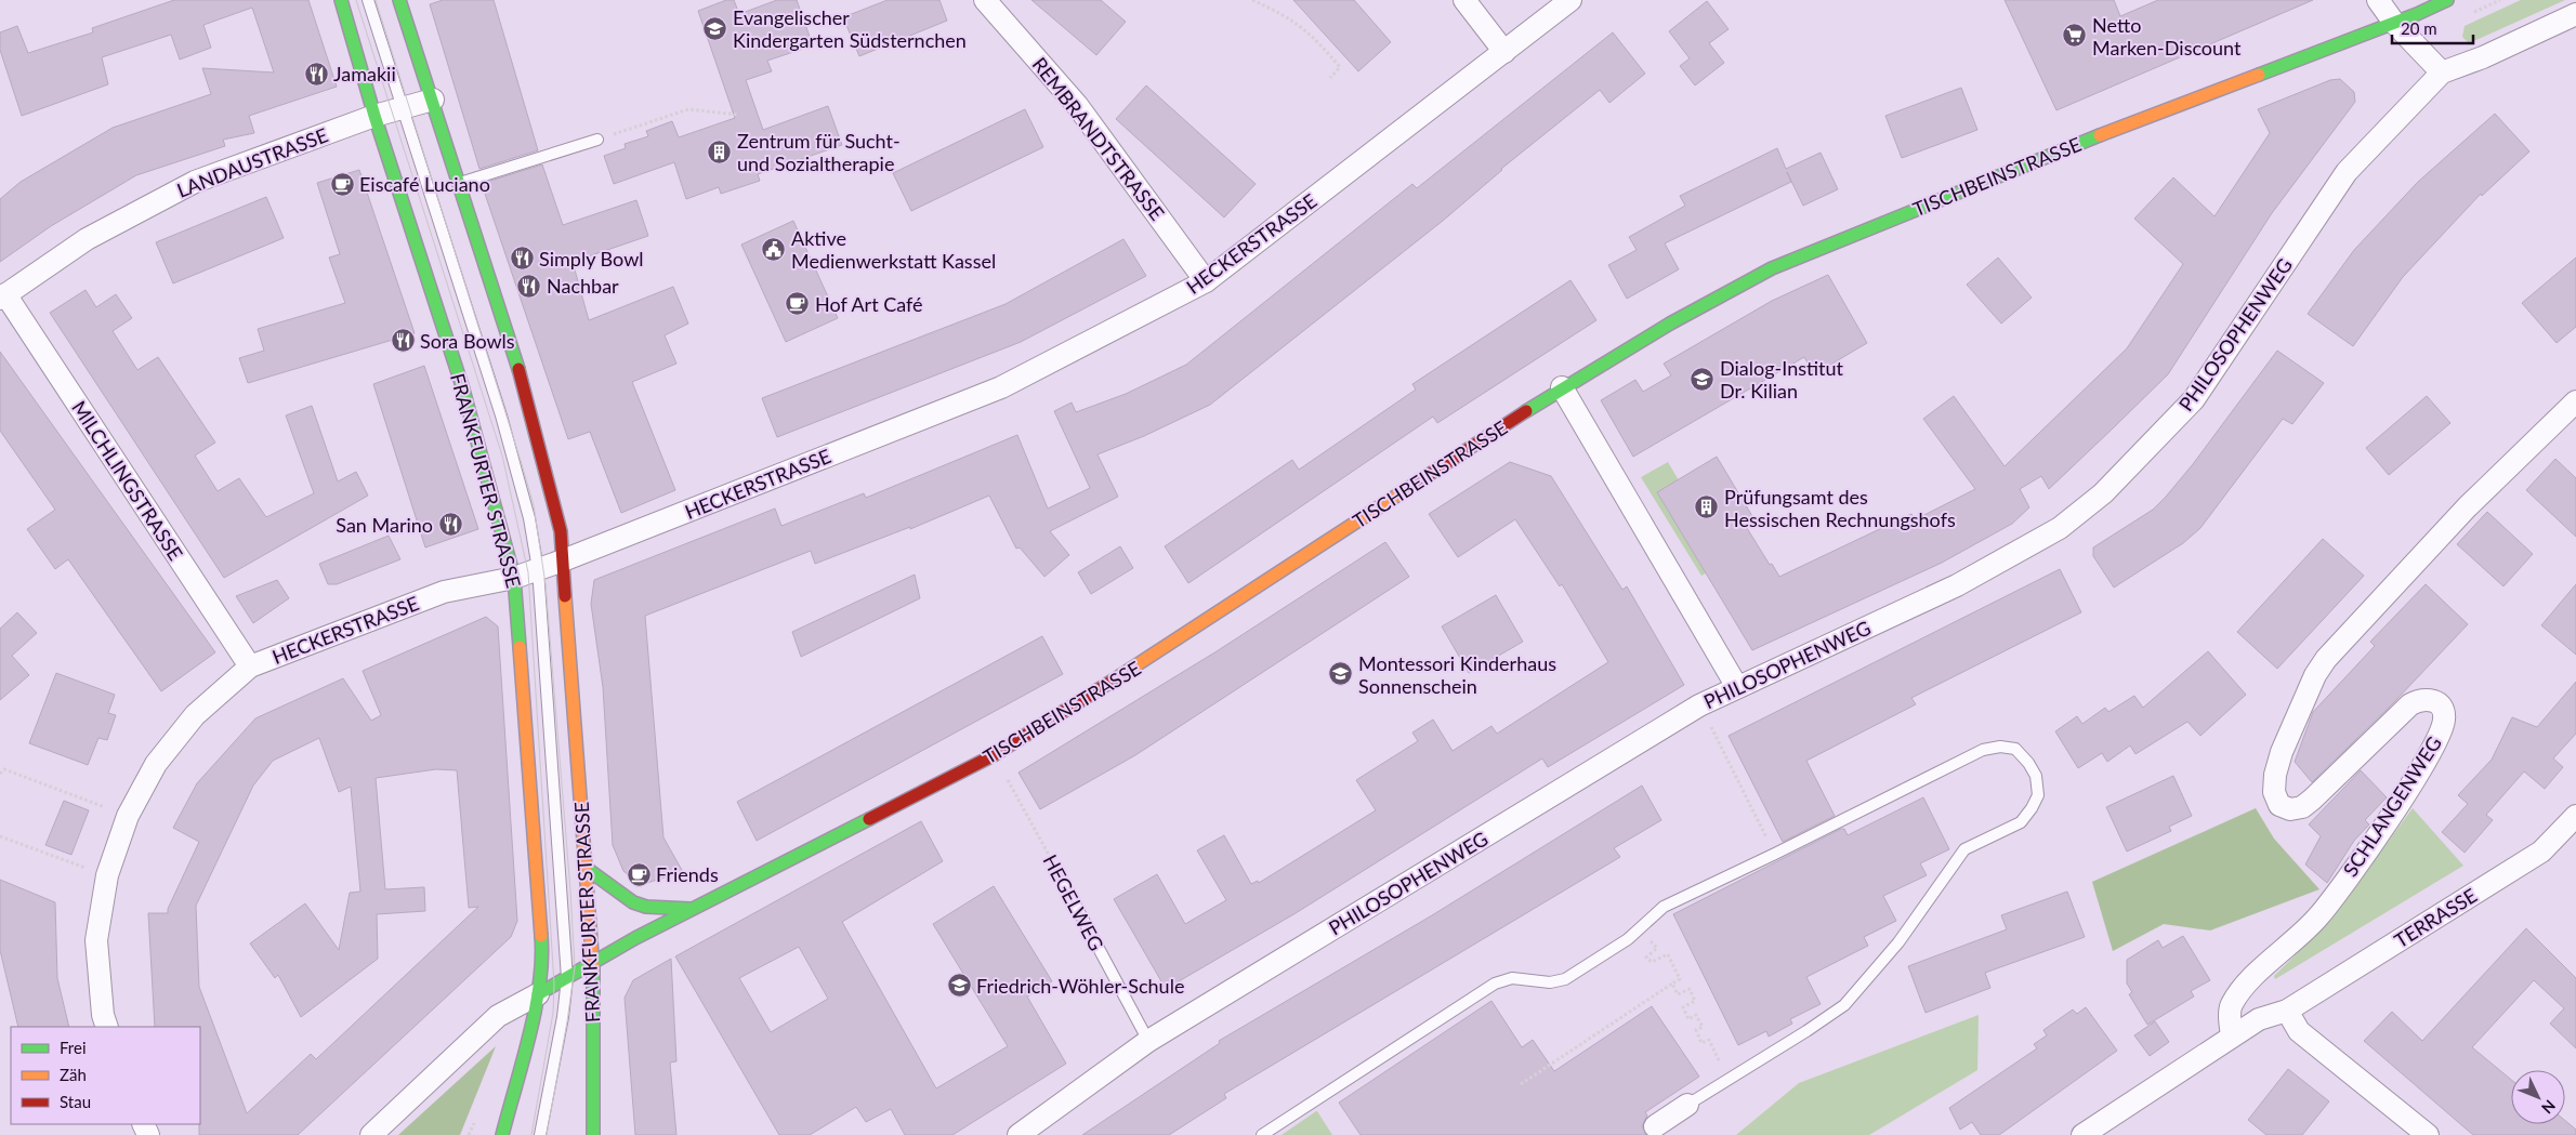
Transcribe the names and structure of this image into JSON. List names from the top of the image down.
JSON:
{
  "streets": {
    "main road": ["TISCHBEINSTRASSE", "FRANKFURTER STRASSE"],
    "street": [
      "REMBRANDTSTRASSE",
      "LANDAUSTRASSE",
      "HECKERSTRASSE",
      "PHILOSOPHENWEG",
      "MILCHLINGSTRASSE",
      "SCHLANGENWEG",
      "TERRASSE"
    ],
    "lane": ["HEGELWEG"]
  },
  "crossings": [
    ["REMBRANDTSTRASSE", "HECKERSTRASSE"],
    ["LANDAUSTRASSE", "MILCHLINGSTRASSE"],
    ["LANDAUSTRASSE", "FRANKFURTER STRASSE"],
    ["TISCHBEINSTRASSE", "FRANKFURTER STRASSE"],
    ["TISCHBEINSTRASSE", "HEGELWEG"],
    ["HECKERSTRASSE", "MILCHLINGSTRASSE"],
    ["HECKERSTRASSE", "FRANKFURTER STRASSE"],
    ["PHILOSOPHENWEG", "HEGELWEG"],
    ["SCHLANGENWEG", "TERRASSE"]
  ],
  "places": {
    "school or university": [
      "Evangelischer Kindergarten Südsternchen",
      "Dialog-Institut Dr. Kilian",
      "Montessori Kinderhaus Sonnenschein",
      "Friedrich-Wöhler-Schule"
    ],
    "supermarket": ["Netto Marken-Discount"],
    "restaurant": [
      "Jamakii",
      "Simply Bowl",
      "Nachbar",
      "Sora Bowls",
      "San Marino"
    ],
    "building": ["Zentrum für Sucht- und Sozialtherapie", "Prüfungsamt des Hessischen Rechnungshofs"],
    "cafe": ["Eiscafé Luciano", "Hof Art Café", "Friends"],
    "public building": ["Aktive Medienwerkstatt Kassel"]
  },
  "legend": ["Frei", "Zäh", "Stau"],
  "scale_bar": "20 m",
  "north": "bottom right"
}
